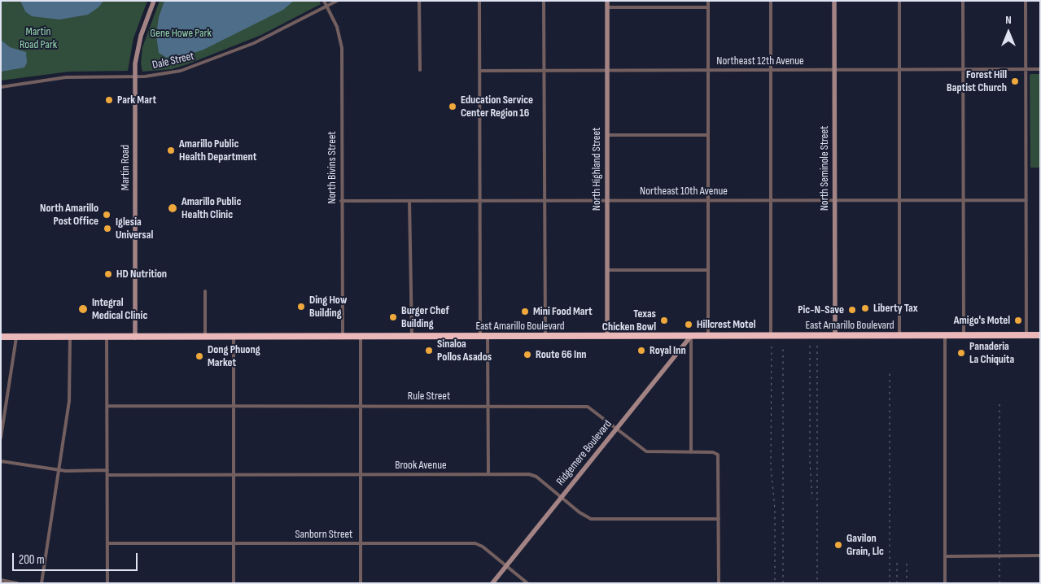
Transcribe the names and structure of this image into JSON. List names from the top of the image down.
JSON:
{
  "streets": {
    "highway": ["East Amarillo Boulevard"],
    "street": [
      "Dale Street",
      "Northeast 12th Avenue",
      "Martin Road",
      "North Bivins Street",
      "North Seminole Street",
      "North Highland Street",
      "Northeast 10th Avenue",
      "Rule Street",
      "Ridgemere Boulevard",
      "Brook Avenue",
      "Sanborn Street"
    ]
  },
  "crossings": [
    ["Dale Street", "Martin Road"],
    ["Dale Street", "North Bivins Street"],
    ["Northeast 12th Avenue", "North Seminole Street"],
    ["Northeast 12th Avenue", "North Highland Street"],
    ["Martin Road", "East Amarillo Boulevard"],
    ["North Bivins Street", "Northeast 10th Avenue"],
    ["North Bivins Street", "East Amarillo Boulevard"],
    ["North Seminole Street", "Northeast 10th Avenue"],
    ["North Seminole Street", "East Amarillo Boulevard"],
    ["North Highland Street", "Northeast 10th Avenue"],
    ["North Highland Street", "East Amarillo Boulevard"],
    ["East Amarillo Boulevard", "Ridgemere Boulevard"],
    ["Rule Street", "Ridgemere Boulevard"],
    ["Rule Street", "Brook Avenue"],
    ["Ridgemere Boulevard", "Brook Avenue"],
    ["Ridgemere Boulevard", "Sanborn Street"]
  ],
  "parks": ["Martin Road Park", "Gene Howe Park"],
  "places": [
    "Forest Hill Baptist Church",
    "Park Mart",
    "Education Service Center Region 16",
    "Amarillo Public Health Department",
    "Amarillo Public Health Clinic",
    "North Amarillo Post Office",
    "Iglesia Universal",
    "HD Nutrition",
    "Ding How Building",
    "Liberty Tax",
    "Integral Medical Clinic",
    "Pic-N-Save",
    "Mini Food Mart",
    "Burger Chef Building",
    "Texas Chicken Bowl",
    "Amigo's Motel",
    "Hillcrest Motel",
    "Sinaloa Pollos Asados",
    "Royal Inn",
    "Panaderia La Chiquita",
    "Route 66 Inn",
    "Dong Phuong Market",
    "Gavilon Grain, Llc"
  ],
  "scale_bar": "200 m",
  "north": "top"
}
